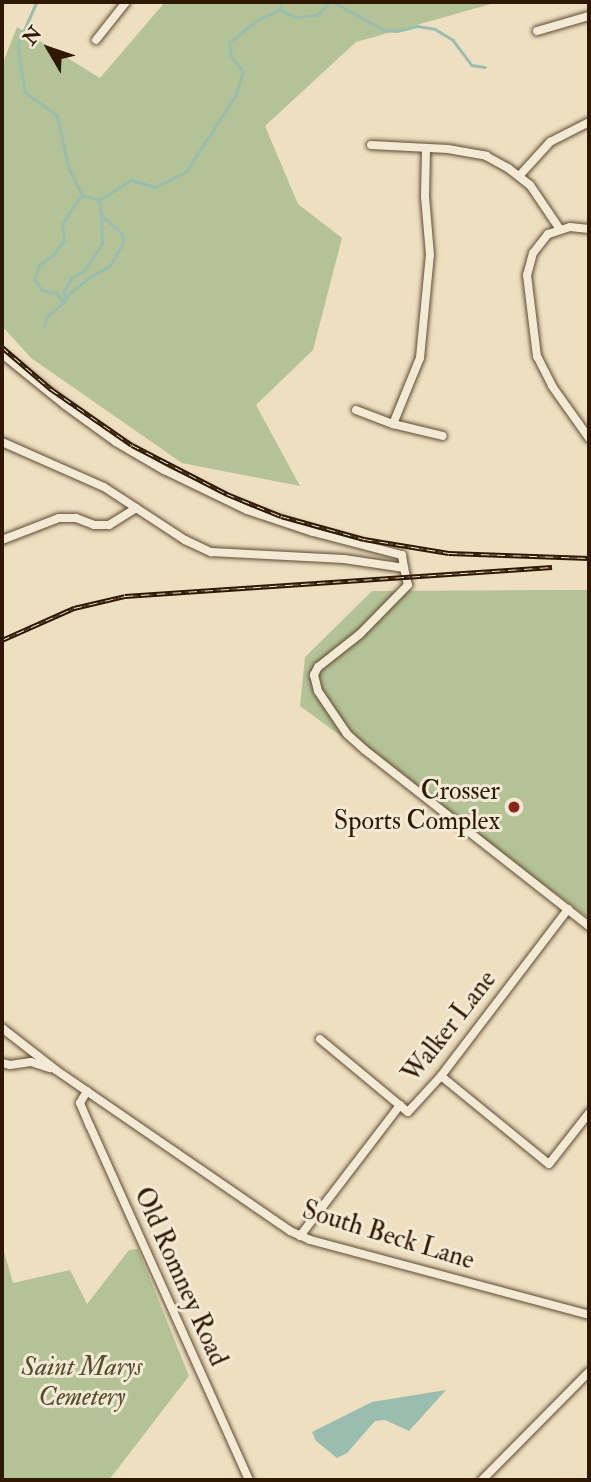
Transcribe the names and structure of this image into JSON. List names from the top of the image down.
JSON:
{
  "streets": {
    "street": ["Walker Lane", "South Beck Lane", "Old Romney Road"]
  },
  "crossings": [
    ["South Beck Lane", "Old Romney Road"]
  ],
  "parks": ["Saint Marys Cemetery"],
  "places": ["Crosser Sports Complex"],
  "north": "top left"
}
